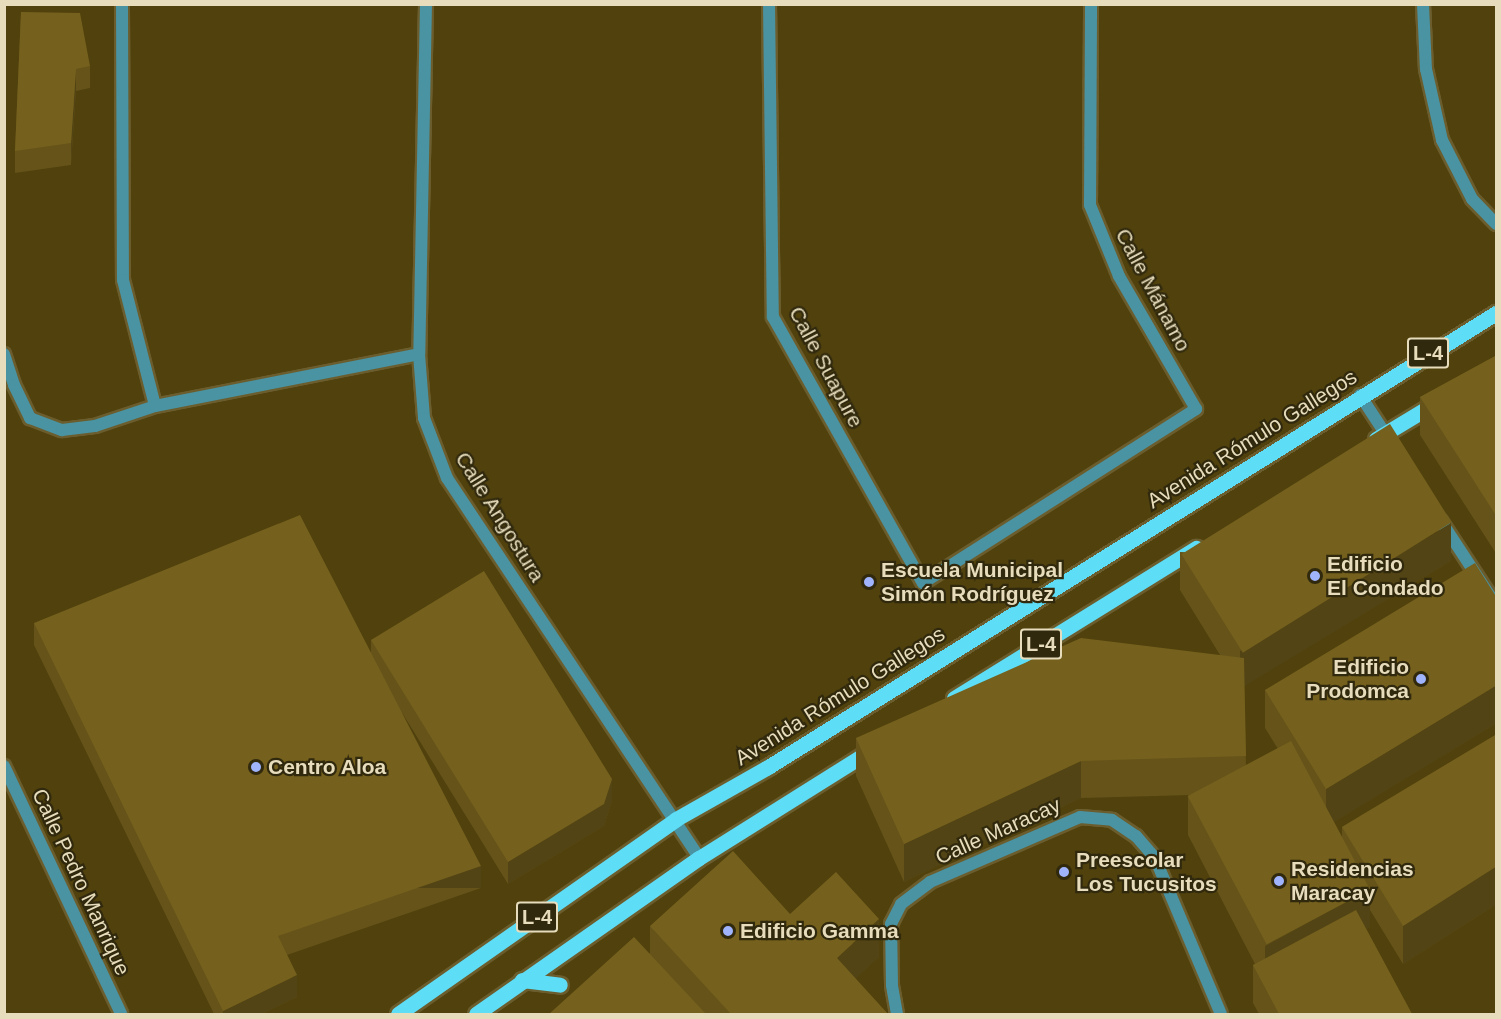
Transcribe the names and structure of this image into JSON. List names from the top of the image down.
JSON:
{
  "streets": {
    "main road": ["L-4", "Avenida Rómulo Gallegos"],
    "street": [
      "Calle Mánamo",
      "Calle Suapure",
      "Calle Angostura",
      "Calle Maracay",
      "Calle Pedro Manrique"
    ]
  },
  "crossings": [
    ["Calle Mánamo", "Calle Suapure"],
    ["L-4", "Calle Angostura"],
    ["Avenida Rómulo Gallegos", "Calle Angostura"]
  ],
  "places": [
    "Edificio El Condado",
    "Escuela Municipal Simón Rodríguez",
    "Edificio Prodomca",
    "Centro Aloa",
    "Preescolar Los Tucusitos",
    "Residencias Maracay",
    "Edificio Gamma"
  ]
}
